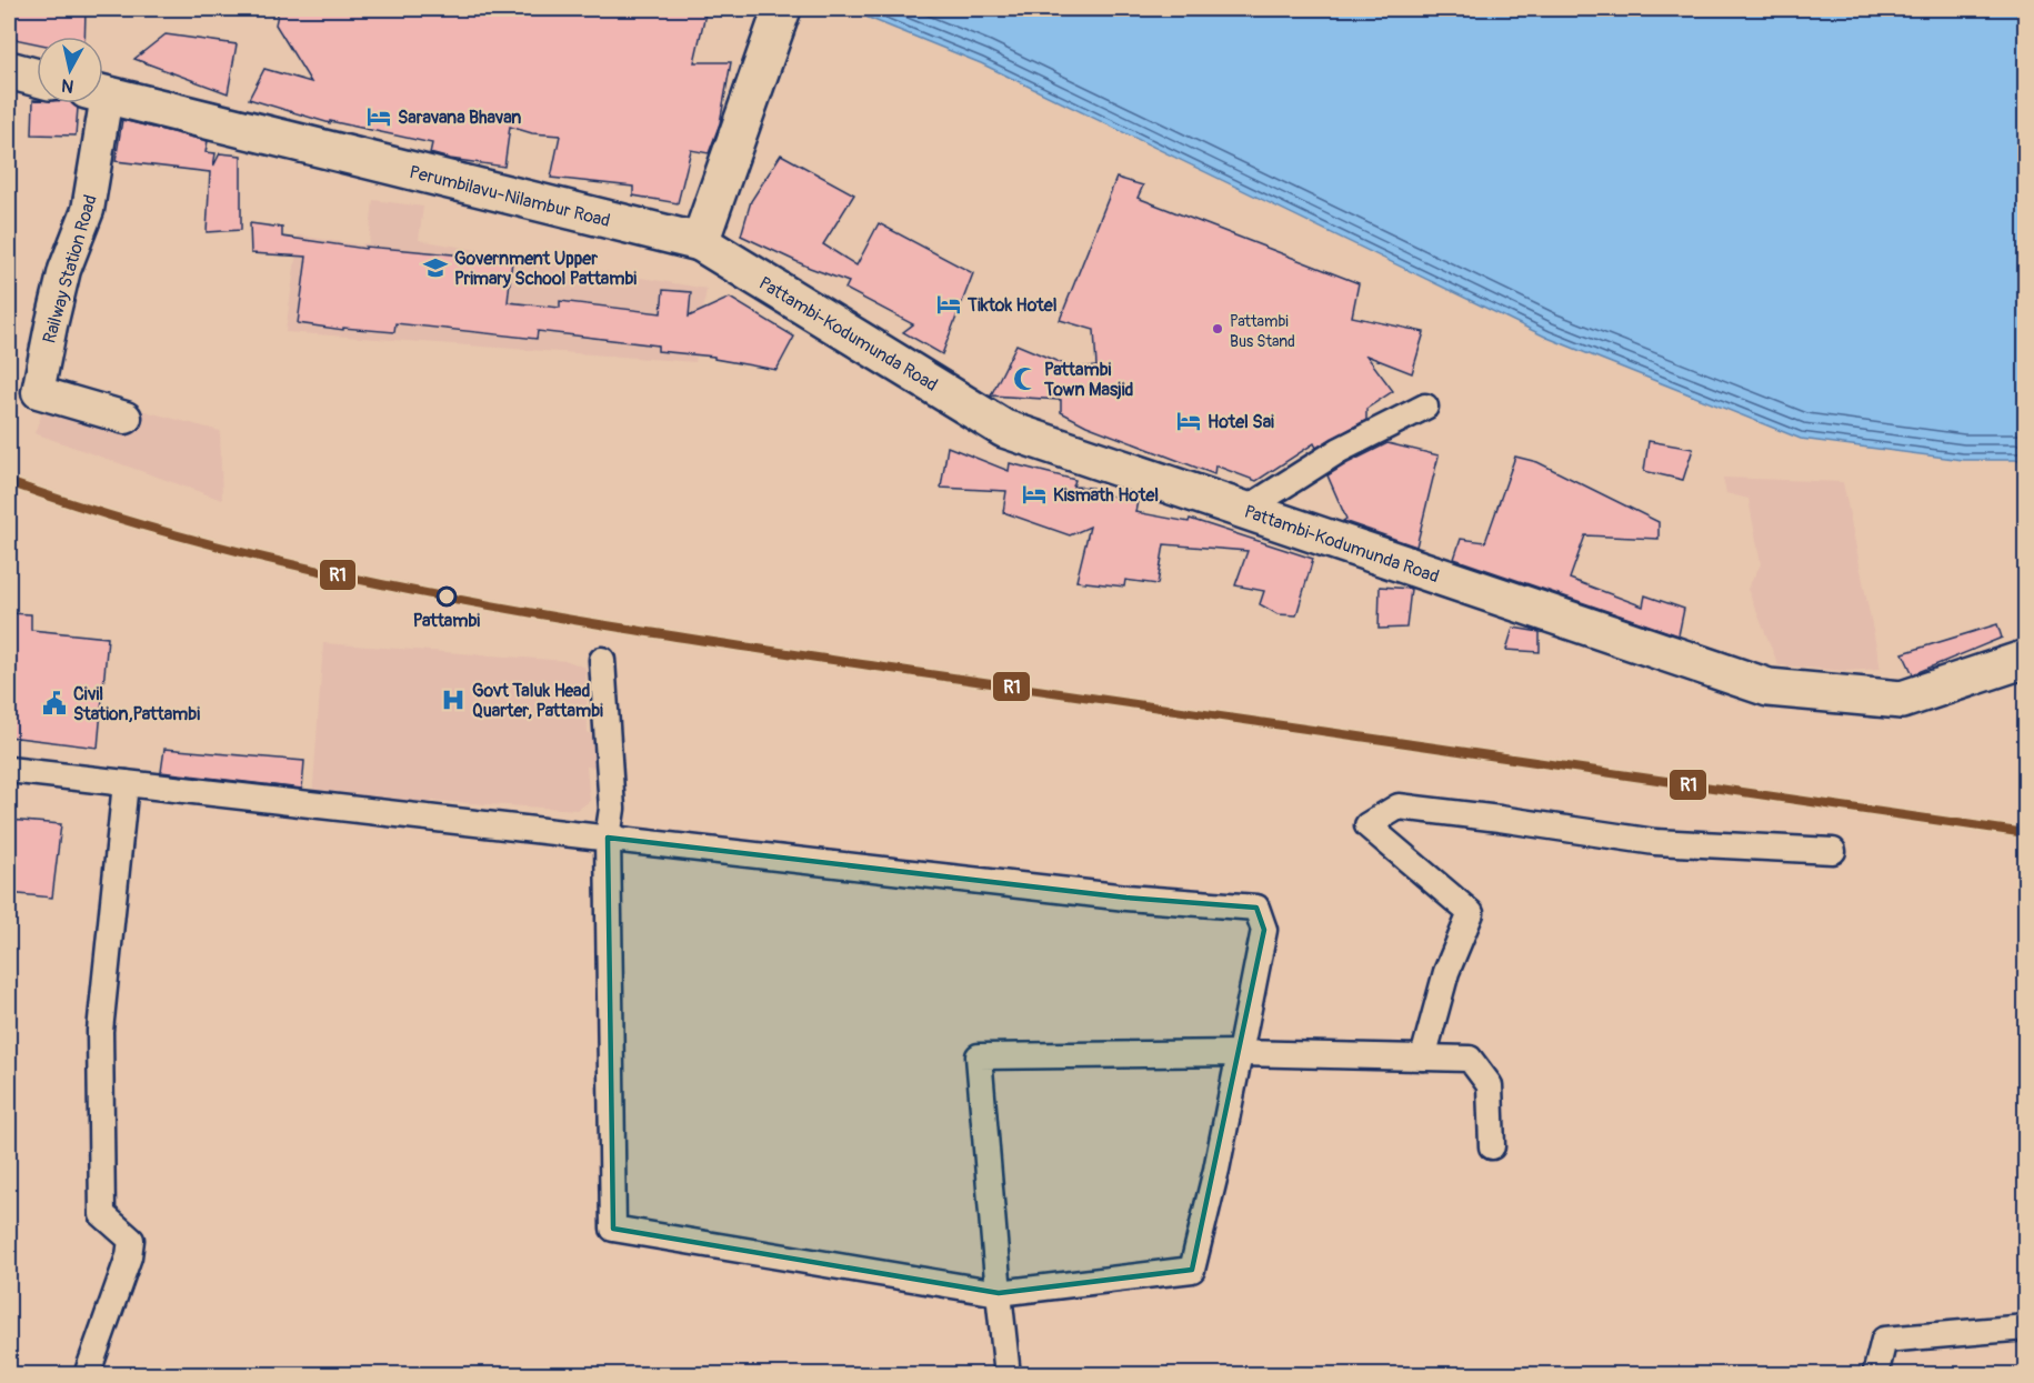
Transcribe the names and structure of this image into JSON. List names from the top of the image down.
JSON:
{
  "streets": {
    "main road": ["Perumbilavu-Nilambur Road", "Pattambi-Kodumunda Road"],
    "street": ["Railway Station Road"]
  },
  "crossings": [
    ["Perumbilavu-Nilambur Road", "Pattambi-Kodumunda Road"]
  ],
  "places": {
    "hotel": [
      "Saravana Bhavan",
      "Tiktok Hotel",
      "Hotel Sai",
      "Kismath Hotel"
    ],
    "school or university": ["Government Upper Primary School Pattambi"],
    "other": ["Pattambi Bus Stand", "Pattambi"],
    "mosque": ["Pattambi Town Masjid"],
    "hospital": ["Govt Taluk Head Quarter, Pattambi"],
    "public building": ["Civil Station,Pattambi"]
  },
  "lines": ["transit line R1"],
  "north": "bottom"
}
